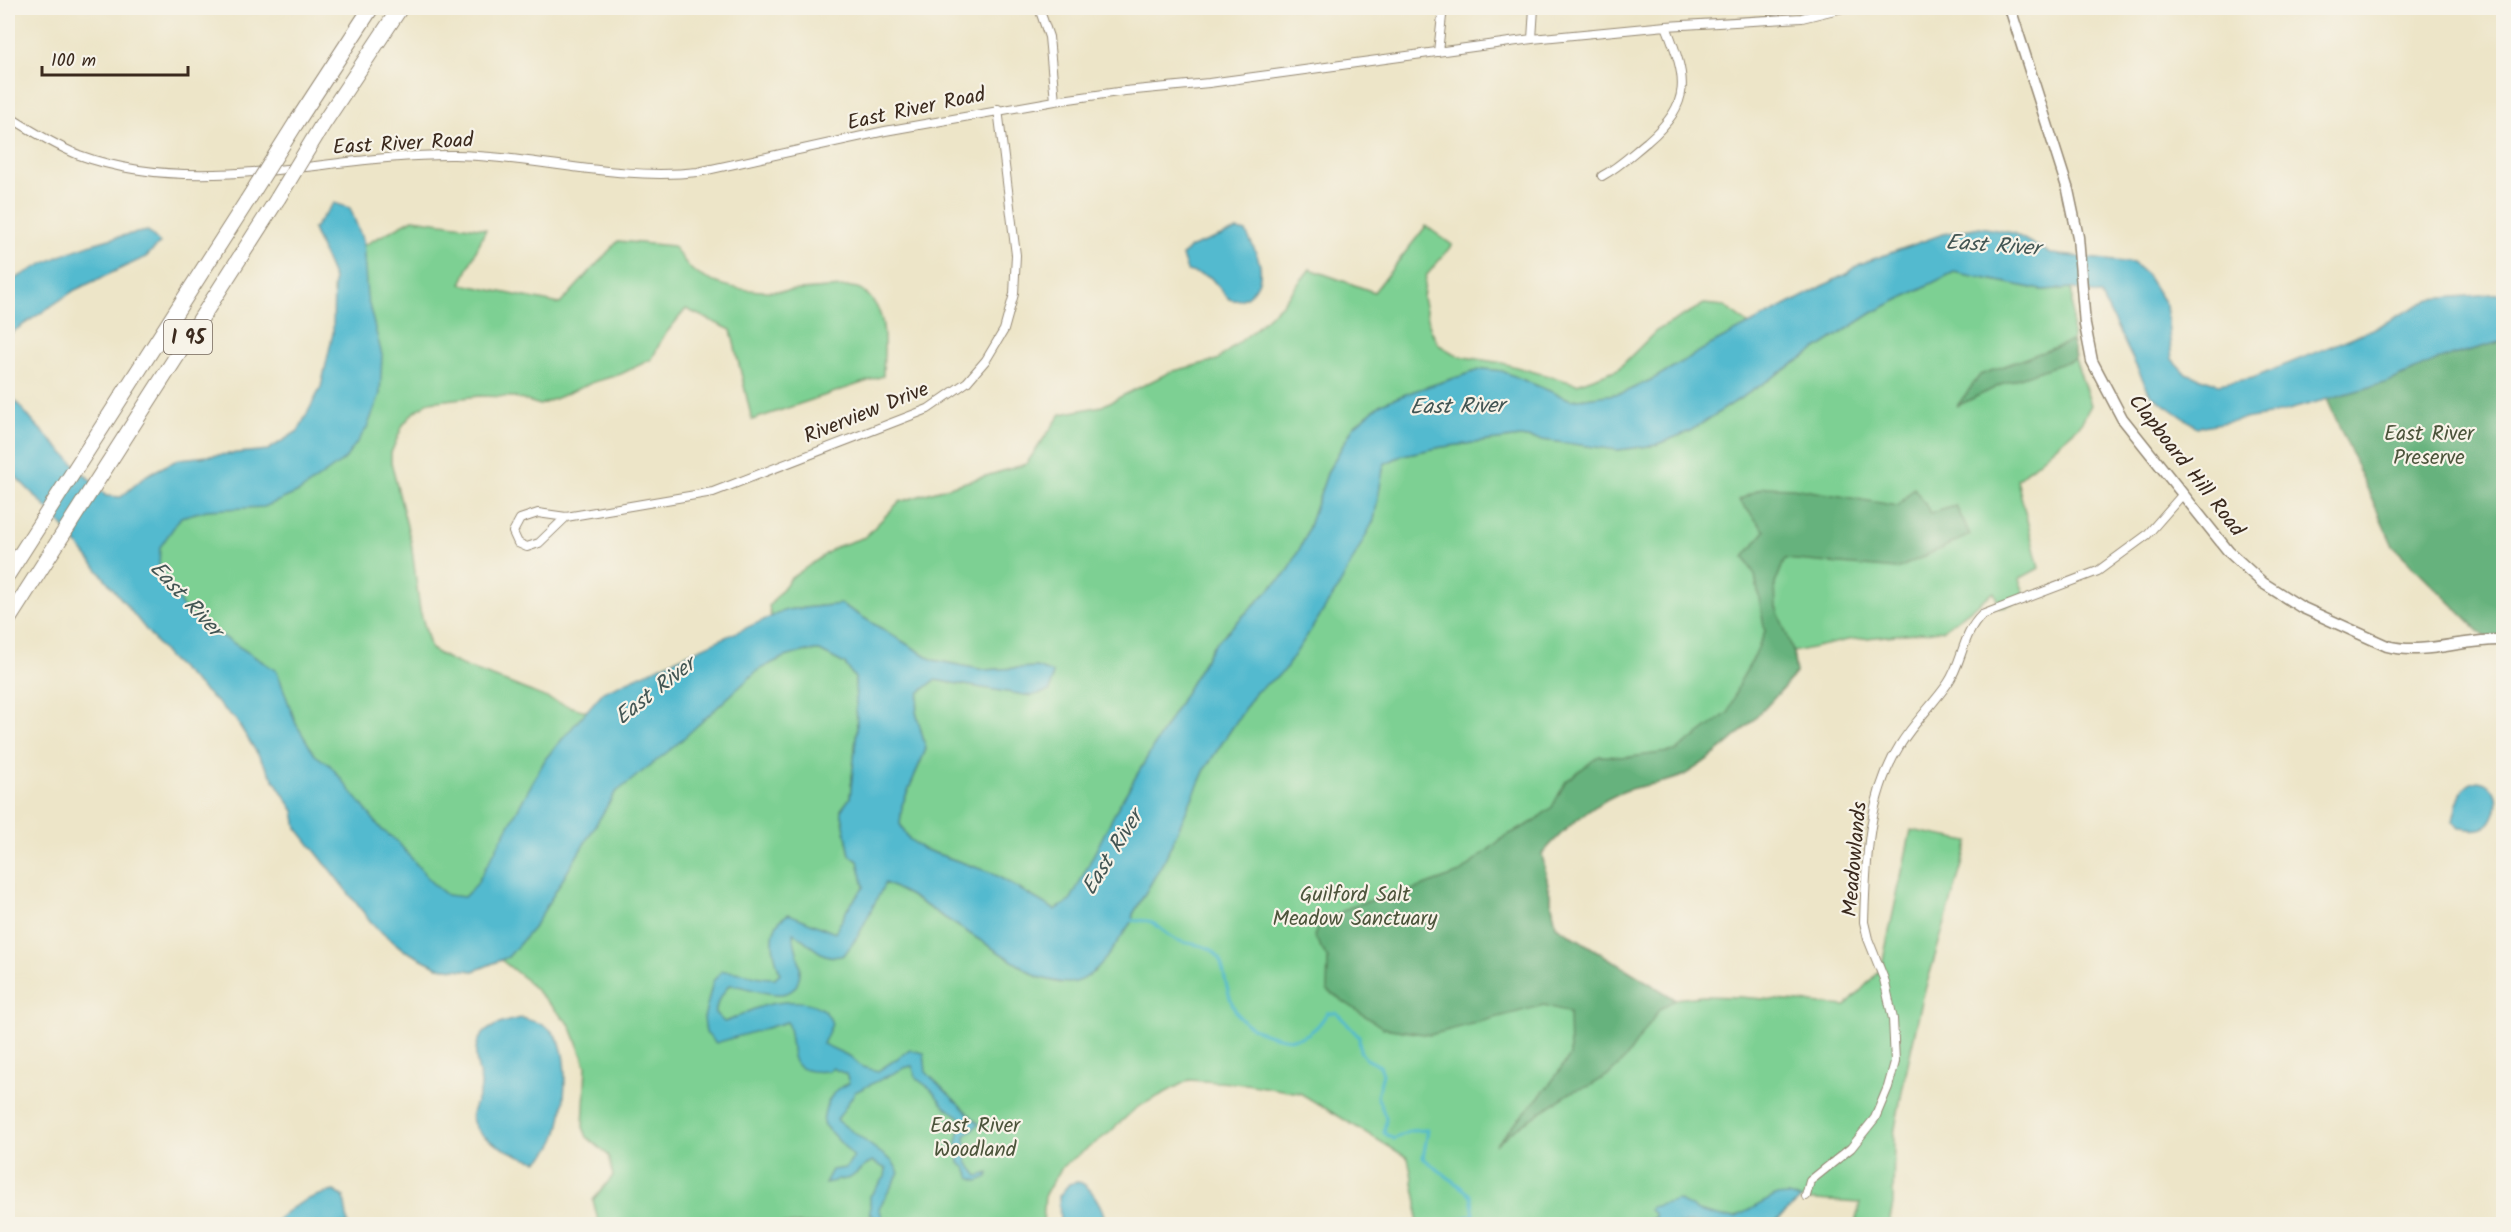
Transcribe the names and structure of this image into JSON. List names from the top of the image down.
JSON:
{
  "streets": {
    "highway": ["I 95"],
    "street": [
      "East River Road",
      "Riverview Drive",
      "Clapboard Hill Road",
      "Meadowlands"
    ]
  },
  "crossings": [
    ["East River Road", "Riverview Drive"],
    ["Clapboard Hill Road", "Meadowlands"]
  ],
  "water": ["East River"],
  "parks": ["East River Preserve", "Guilford Salt Meadow Sanctuary", "East River Woodland"],
  "scale_bar": "100 m"
}
